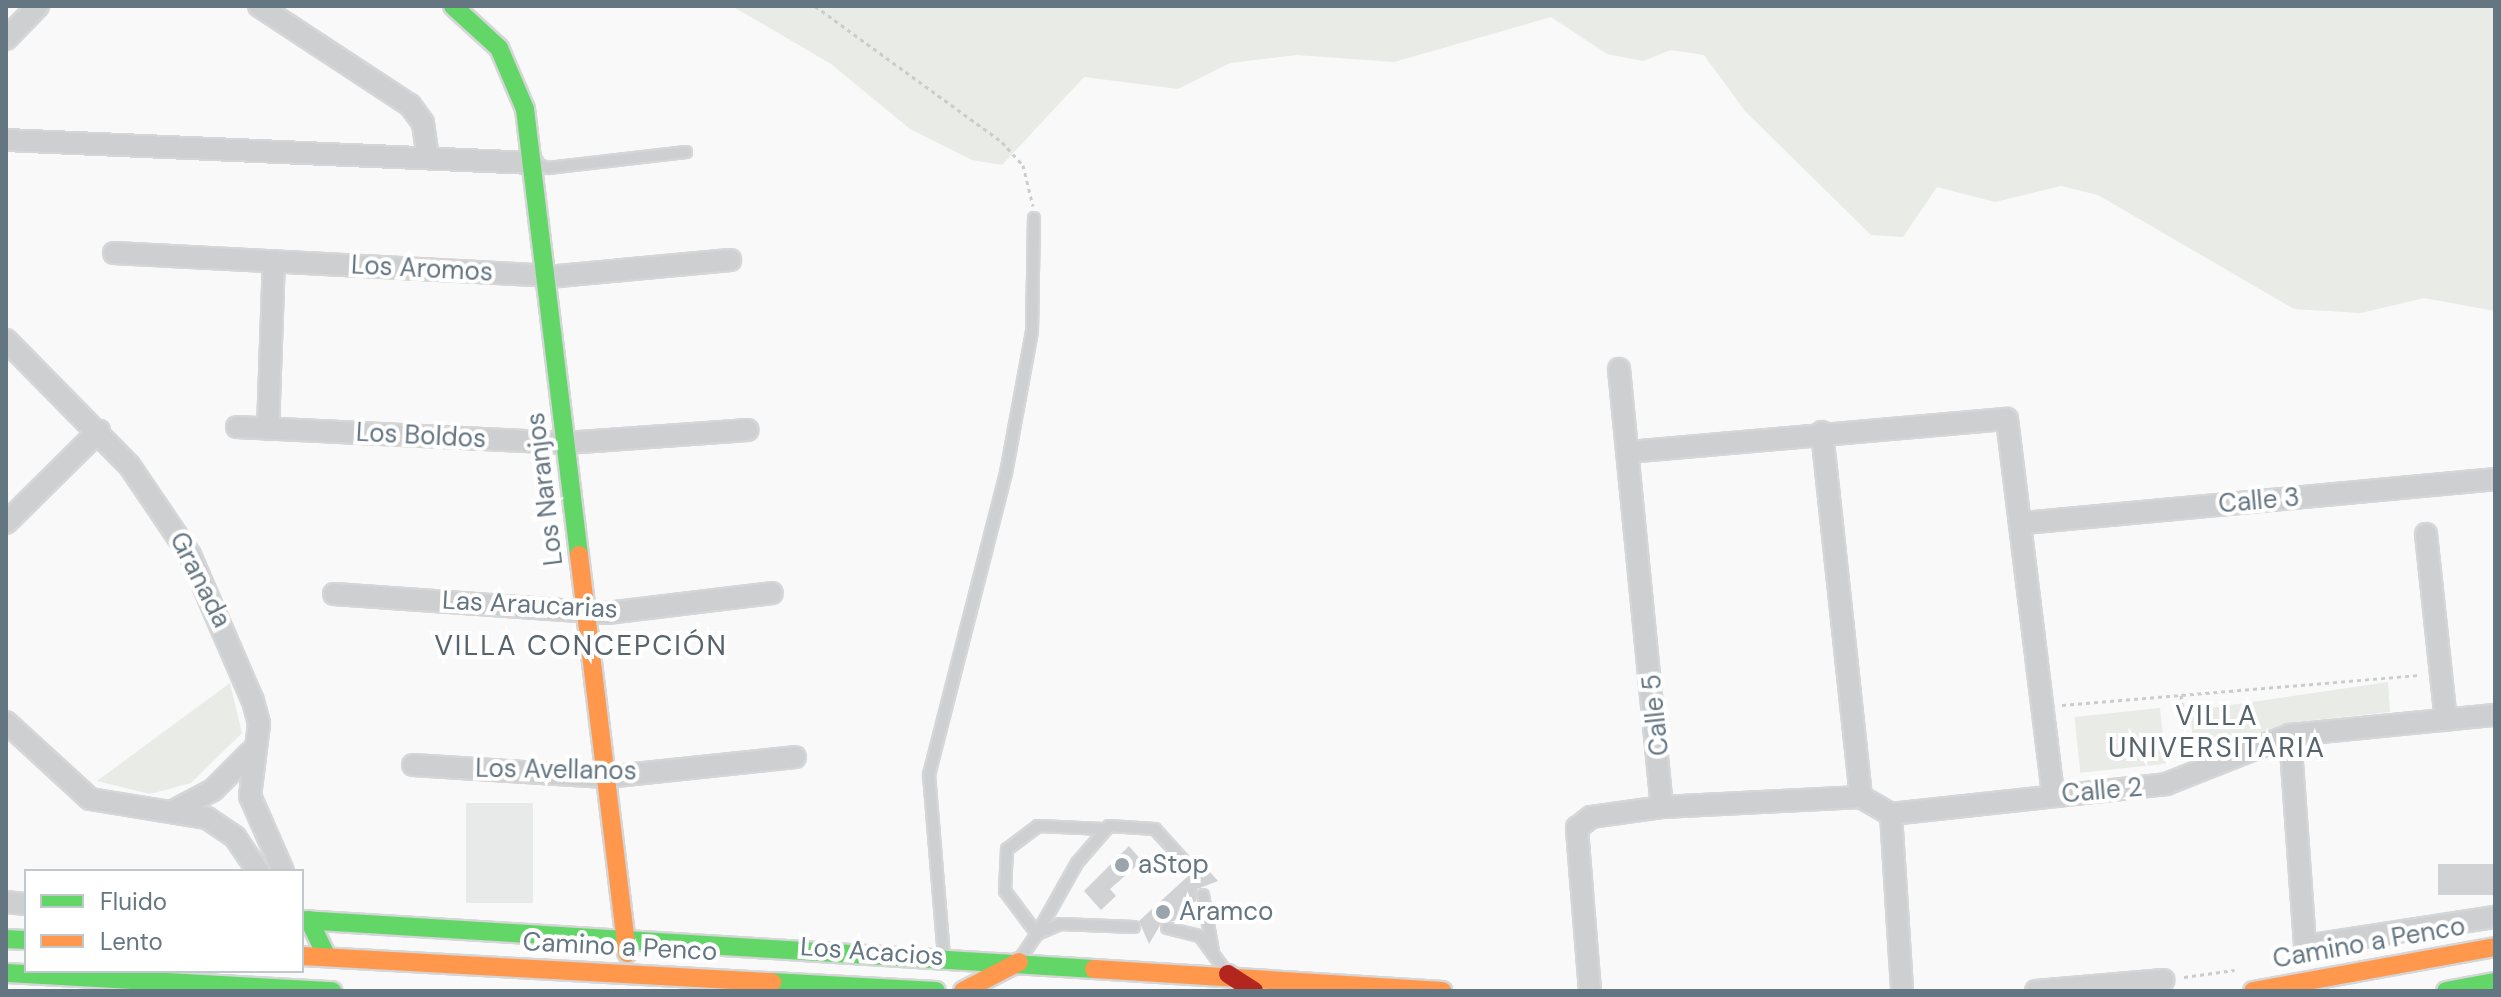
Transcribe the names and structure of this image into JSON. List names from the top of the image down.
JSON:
{
  "streets": {
    "main road": ["Los Naranjos", "Camino a Penco", "Los Acacios"],
    "street": [
      "Los Aromos",
      "Los Boldos",
      "Calle 3",
      "Granada",
      "Las Araucarias",
      "Calle 5",
      "Los Avellanos",
      "Calle 2"
    ]
  },
  "crossings": [
    ["Los Aromos", "Los Naranjos"],
    ["Los Boldos", "Los Naranjos"],
    ["Los Naranjos", "Las Araucarias"],
    ["Los Naranjos", "Los Avellanos"],
    ["Los Naranjos", "Camino a Penco"],
    ["Los Naranjos", "Los Acacios"]
  ],
  "districts": ["VILLA CONCEPCIÓN", "VILLA UNIVERSITARIA"],
  "places": ["aStop", "Aramco"],
  "legend": ["Fluido", "Lento"]
}
